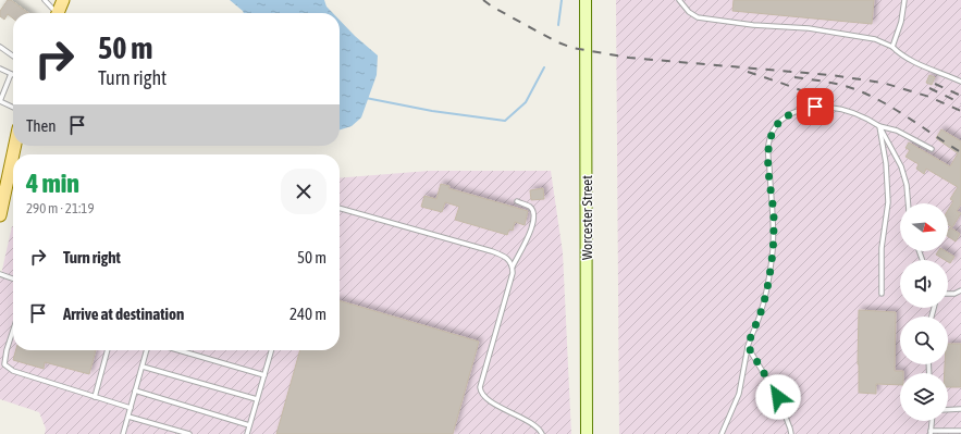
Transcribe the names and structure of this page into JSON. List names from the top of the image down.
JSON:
{
  "streets": {
    "main road": ["Worcester Street"]
  },
  "north": "right",
  "page": {
    "turn": ["50 m", "Turn right"],
    "then": "Then",
    "heading": ["4 min", "290 m · 21:19"],
    "list": [
      {
        "name": "Turn right",
        "value": "50 m"
      },
      {
        "name": "Arrive at destination",
        "value": "240 m"
      }
    ]
  }
}
